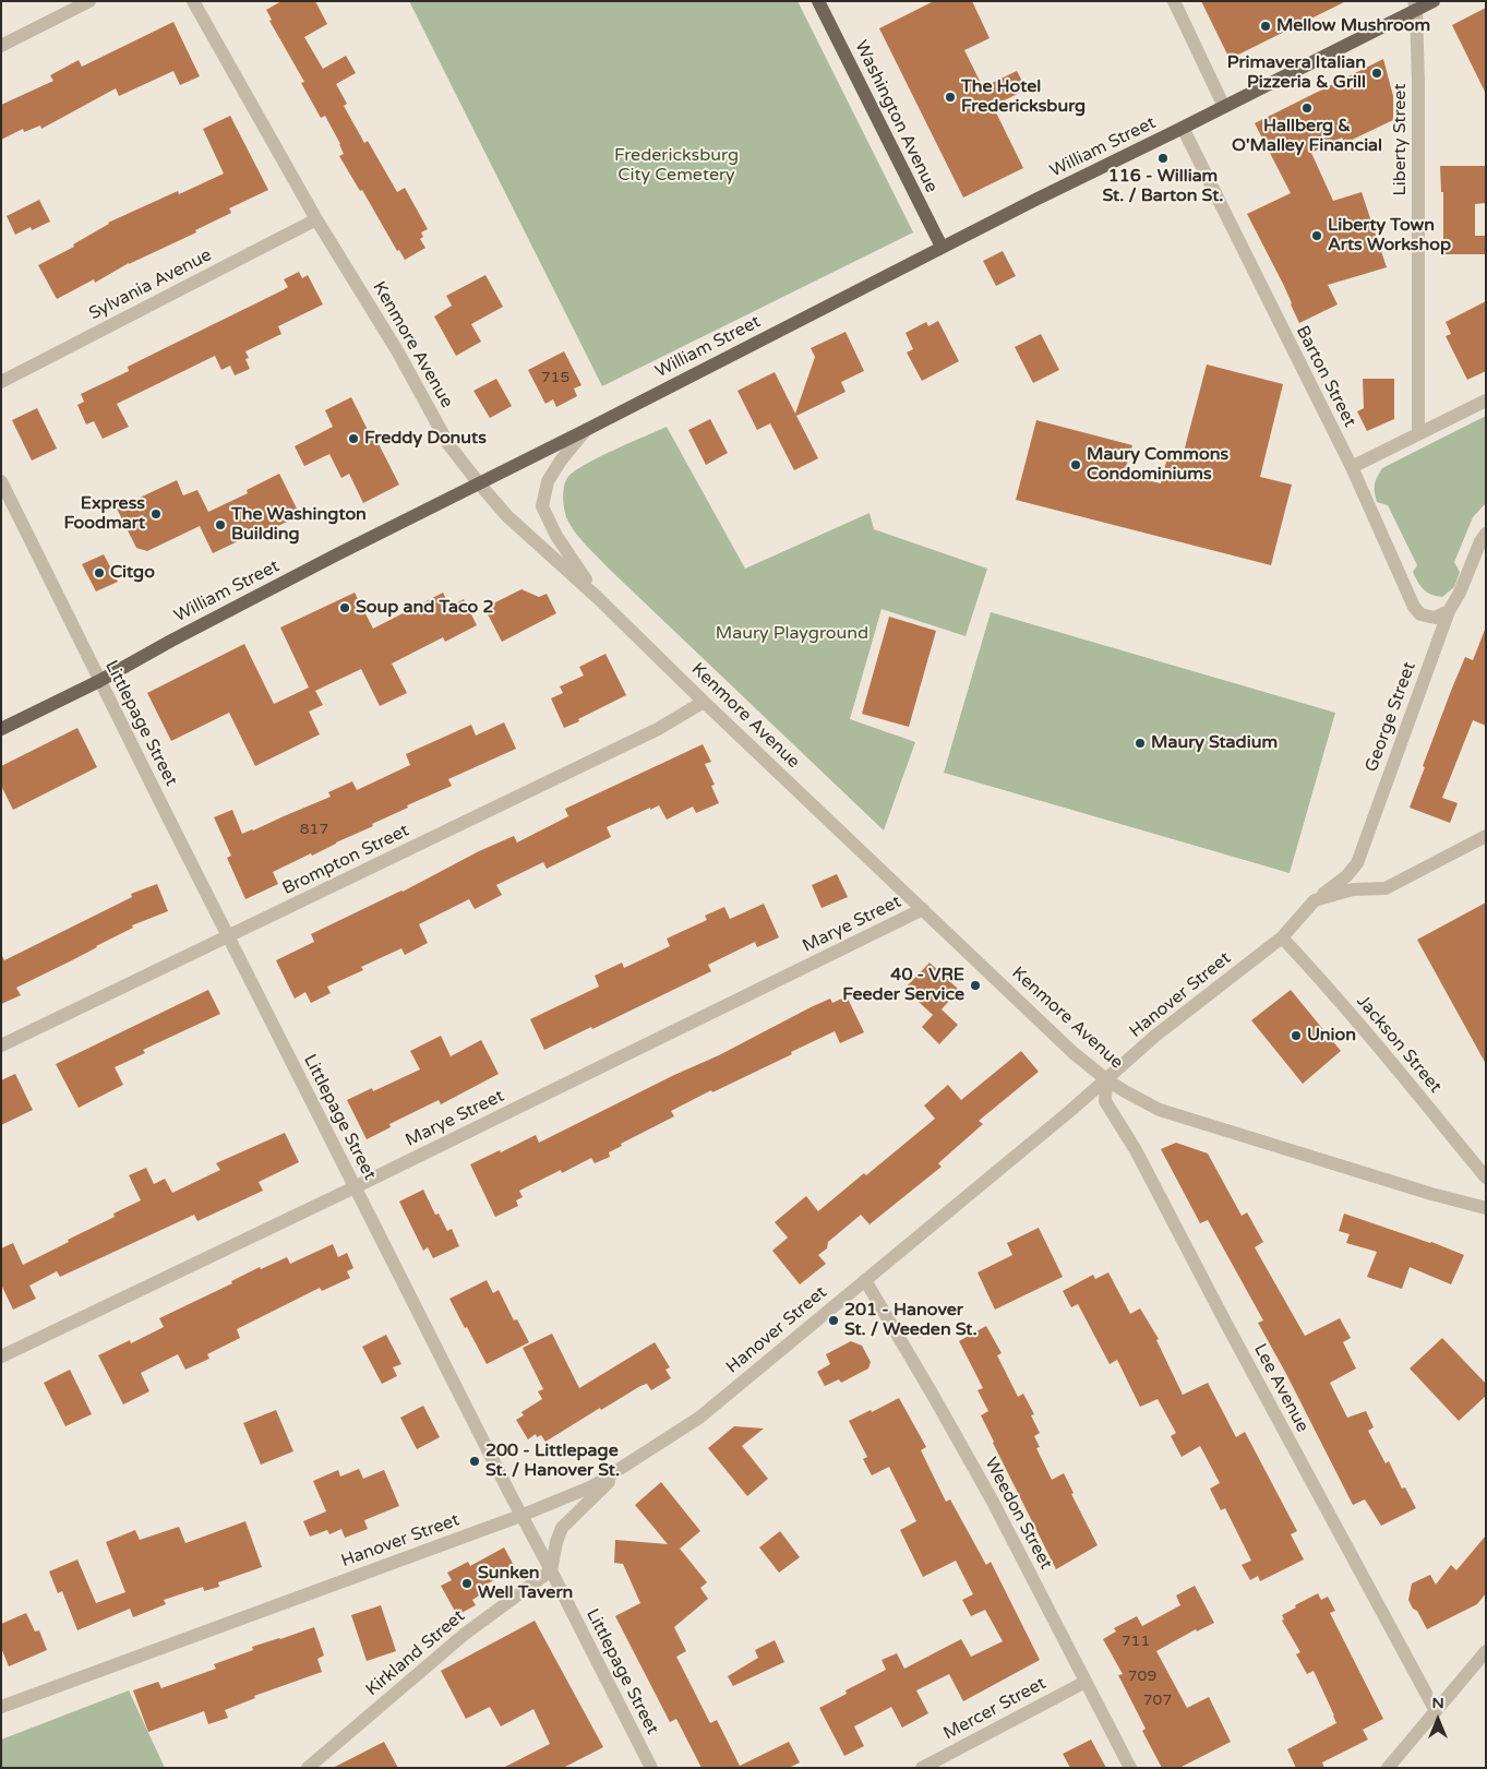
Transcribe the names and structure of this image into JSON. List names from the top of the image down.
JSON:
{
  "streets": {
    "main road": ["Washington Avenue", "William Street"],
    "street": [
      "Liberty Street",
      "Sylvania Avenue",
      "Kenmore Avenue",
      "Barton Street",
      "George Street",
      "Littlepage Street",
      "Brompton Street",
      "Marye Street",
      "Hanover Street",
      "Jackson Street",
      "Lee Avenue",
      "Weedon Street",
      "Kirkland Street",
      "Mercer Street"
    ]
  },
  "crossings": [
    ["Washington Avenue", "William Street"],
    ["Liberty Street", "William Street"],
    ["William Street", "Kenmore Avenue"],
    ["William Street", "Barton Street"],
    ["William Street", "Littlepage Street"],
    ["Sylvania Avenue", "Kenmore Avenue"],
    ["Kenmore Avenue", "Brompton Street"],
    ["Kenmore Avenue", "Marye Street"],
    ["Kenmore Avenue", "Hanover Street"],
    ["Kenmore Avenue", "Lee Avenue"],
    ["Barton Street", "George Street"],
    ["George Street", "Hanover Street"],
    ["Littlepage Street", "Brompton Street"],
    ["Littlepage Street", "Marye Street"],
    ["Littlepage Street", "Hanover Street"],
    ["Littlepage Street", "Kirkland Street"],
    ["Hanover Street", "Jackson Street"],
    ["Hanover Street", "Lee Avenue"],
    ["Hanover Street", "Weedon Street"],
    ["Weedon Street", "Mercer Street"]
  ],
  "parks": ["Fredericksburg City Cemetery", "Maury Playground"],
  "places": [
    "Mellow Mushroom",
    "Primavera Italian Pizzeria & Grill",
    "The Hotel Fredericksburg",
    "Hallberg & O'Malley Financial",
    "116 - William St. / Barton St.",
    "Liberty Town Arts Workshop",
    "Freddy Donuts",
    "Maury Commons Condominiums",
    "Express Foodmart",
    "The Washington Building",
    "Citgo",
    "Soup and Taco 2",
    "Maury Stadium",
    "40 - VRE Feeder Service",
    "Union",
    "201 - Hanover St. / Weeden St.",
    "200 - Littlepage St. / Hanover St.",
    "Sunken Well Tavern"
  ],
  "house_numbers": [
    "715",
    "817",
    "711",
    "709",
    "707"
  ],
  "north": "top"
}
